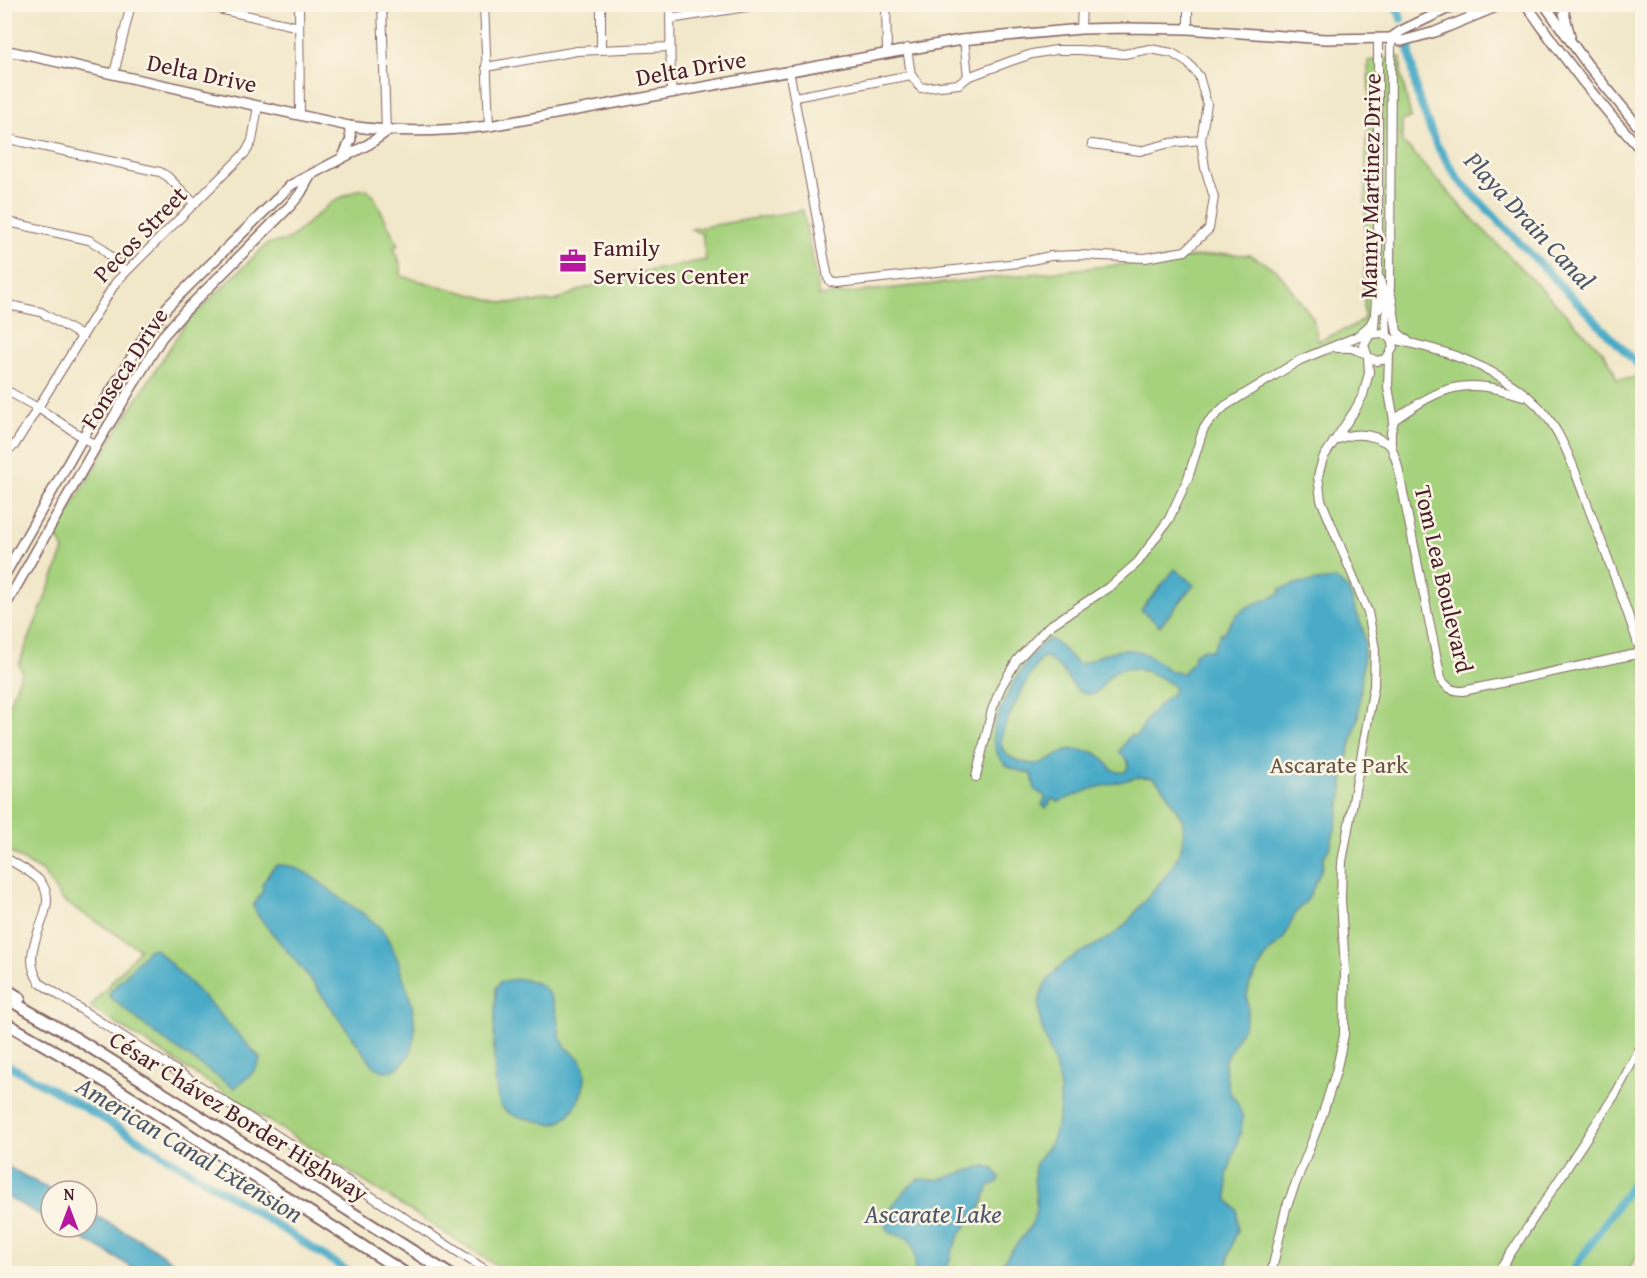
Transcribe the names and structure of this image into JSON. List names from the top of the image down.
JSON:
{
  "streets": {
    "highway": ["César Chávez Border Highway"],
    "main road": ["Delta Drive", "Fonseca Drive"],
    "street": ["Manny Martinez Drive", "Pecos Street", "Tom Lea Boulevard"]
  },
  "crossings": [
    ["Delta Drive", "Manny Martinez Drive"],
    ["Delta Drive", "Pecos Street"],
    ["Delta Drive", "Fonseca Drive"],
    ["Manny Martinez Drive", "Tom Lea Boulevard"]
  ],
  "water": ["Playa Drain Canal", "American Canal Extension", "Ascarate Lake"],
  "parks": ["Ascarate Park"],
  "places": {
    "office": ["Family Services Center"]
  },
  "north": "top"
}
